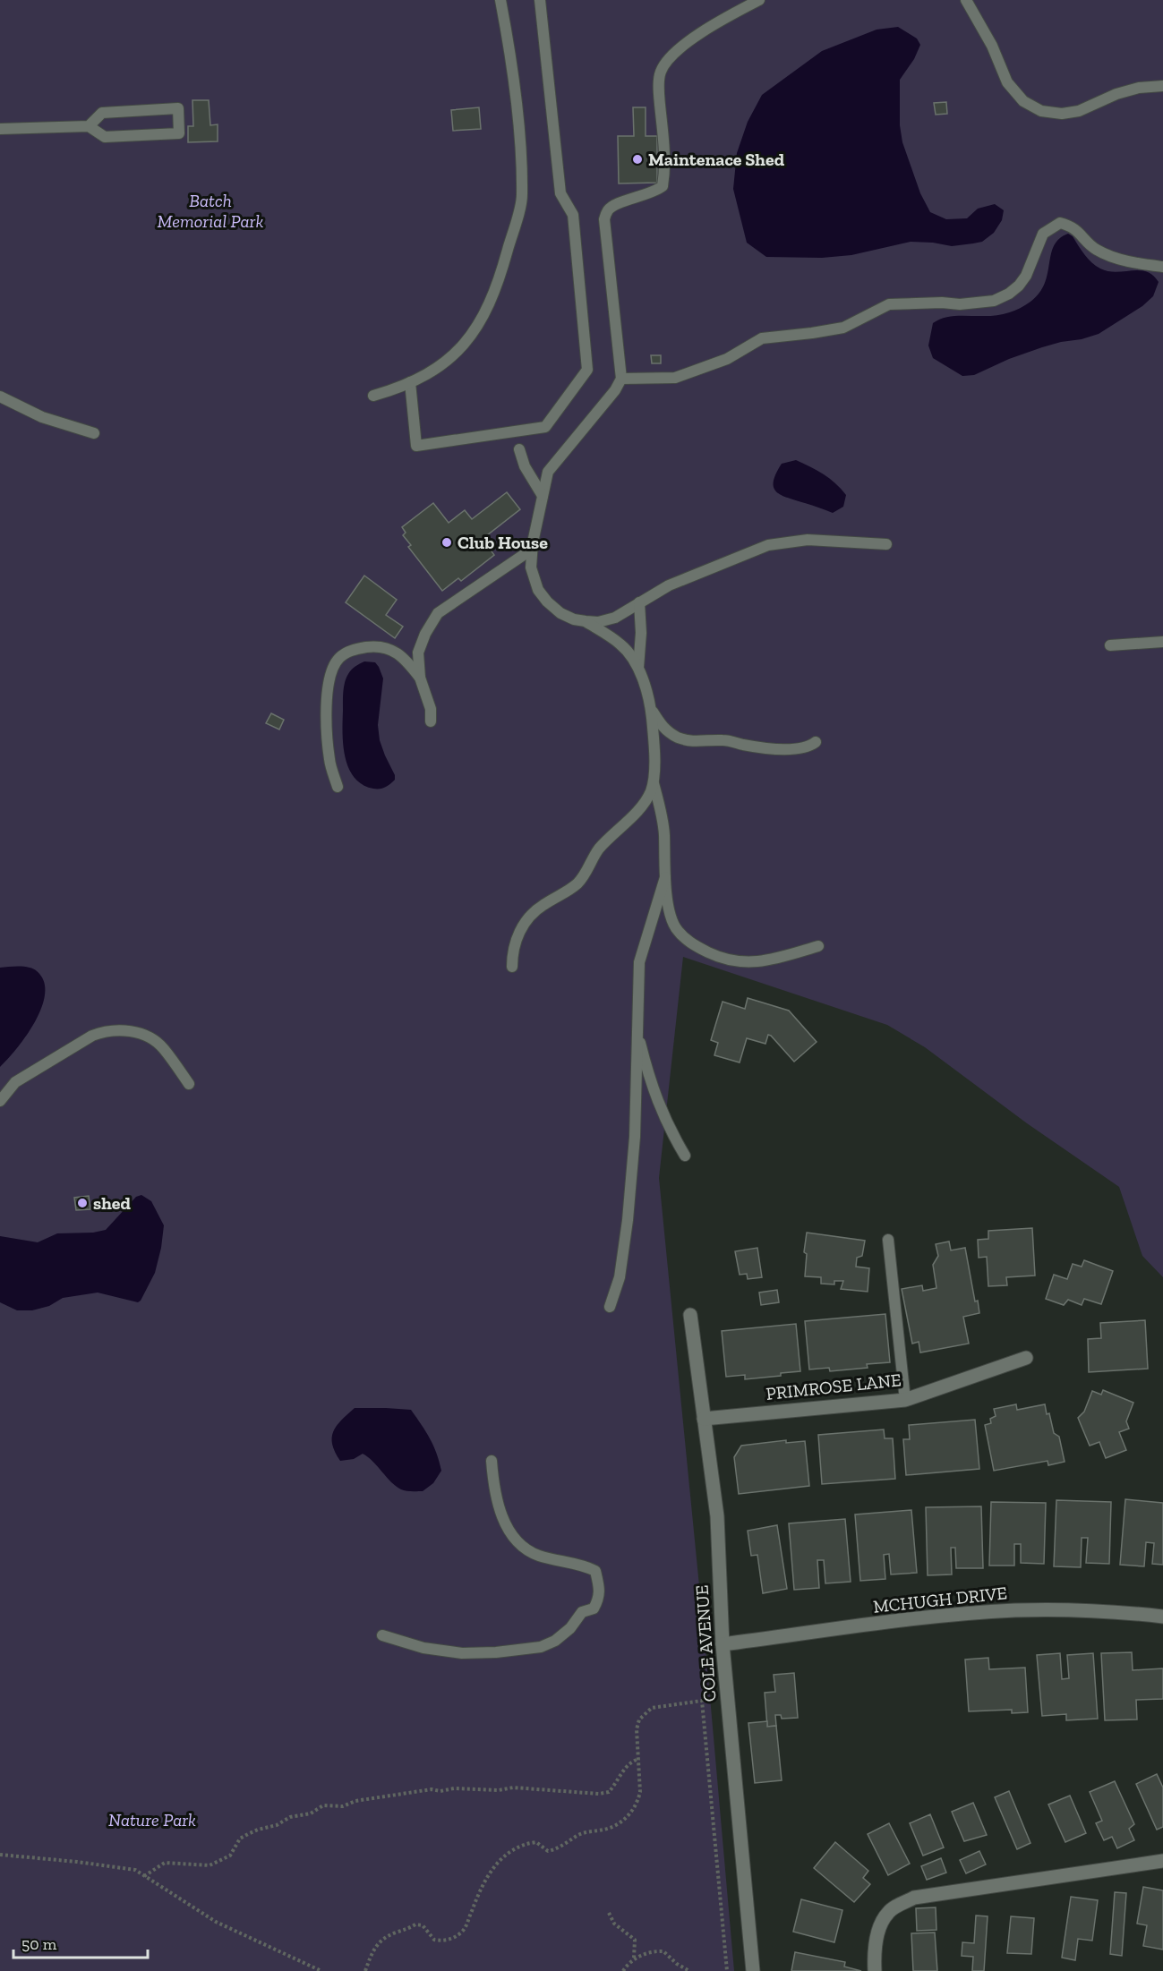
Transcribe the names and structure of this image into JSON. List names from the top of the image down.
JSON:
{
  "streets": {
    "street": ["PRIMROSE LANE", "MCHUGH DRIVE", "COLE AVENUE"]
  },
  "crossings": [
    ["PRIMROSE LANE", "COLE AVENUE"],
    ["MCHUGH DRIVE", "COLE AVENUE"]
  ],
  "parks": ["Batch Memorial Park", "Nature Park"],
  "places": ["Maintenace Shed", "Club House", "shed"],
  "scale_bar": "50 m"
}
